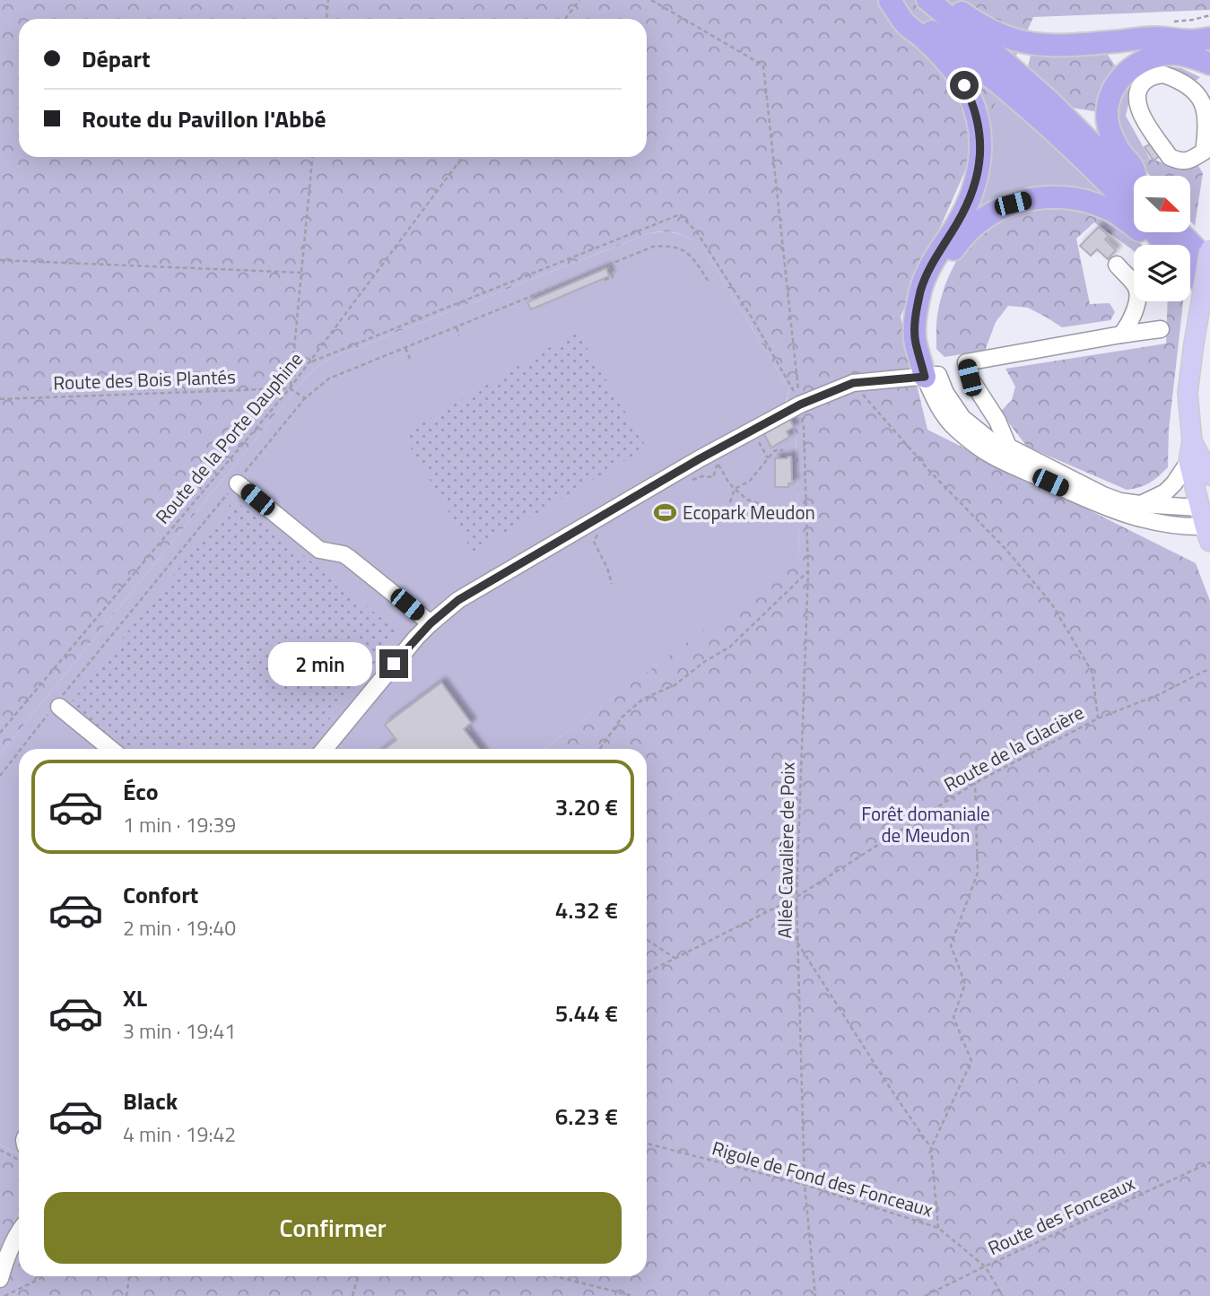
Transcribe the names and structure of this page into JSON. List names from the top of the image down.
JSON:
{
  "streets": {
    "path": [
      "Route des Bois Plantés",
      "Route de la Porte Dauphine",
      "Route de la Glacière",
      "Allée Cavalière de Poix",
      "Rigole de Fond des Fonceaux",
      "Route des Fonceaux"
    ]
  },
  "crossings": [
    ["Route des Bois Plantés", "Route de la Porte Dauphine"],
    ["Route de la Glacière", "Allée Cavalière de Poix"],
    ["Allée Cavalière de Poix", "Rigole de Fond des Fonceaux"],
    ["Rigole de Fond des Fonceaux", "Route des Fonceaux"]
  ],
  "parks": ["Forêt domaniale de Meudon"],
  "places": {
    "sports": ["Ecopark Meudon"]
  },
  "north": "bottom right",
  "page": {
    "banner": ["Départ", "Route du Pavillon l'Abbé"],
    "bubble": "2 min",
    "list": [
      {
        "name": "Éco",
        "note": "1 min · 19:39",
        "value": "3.20 €"
      },
      {
        "name": "Confort",
        "note": "2 min · 19:40",
        "value": "4.32 €"
      },
      {
        "name": "XL",
        "note": "3 min · 19:41",
        "value": "5.44 €"
      },
      {
        "name": "Black",
        "note": "4 min · 19:42",
        "value": "6.23 €"
      }
    ],
    "buttons": "Confirmer"
  }
}
